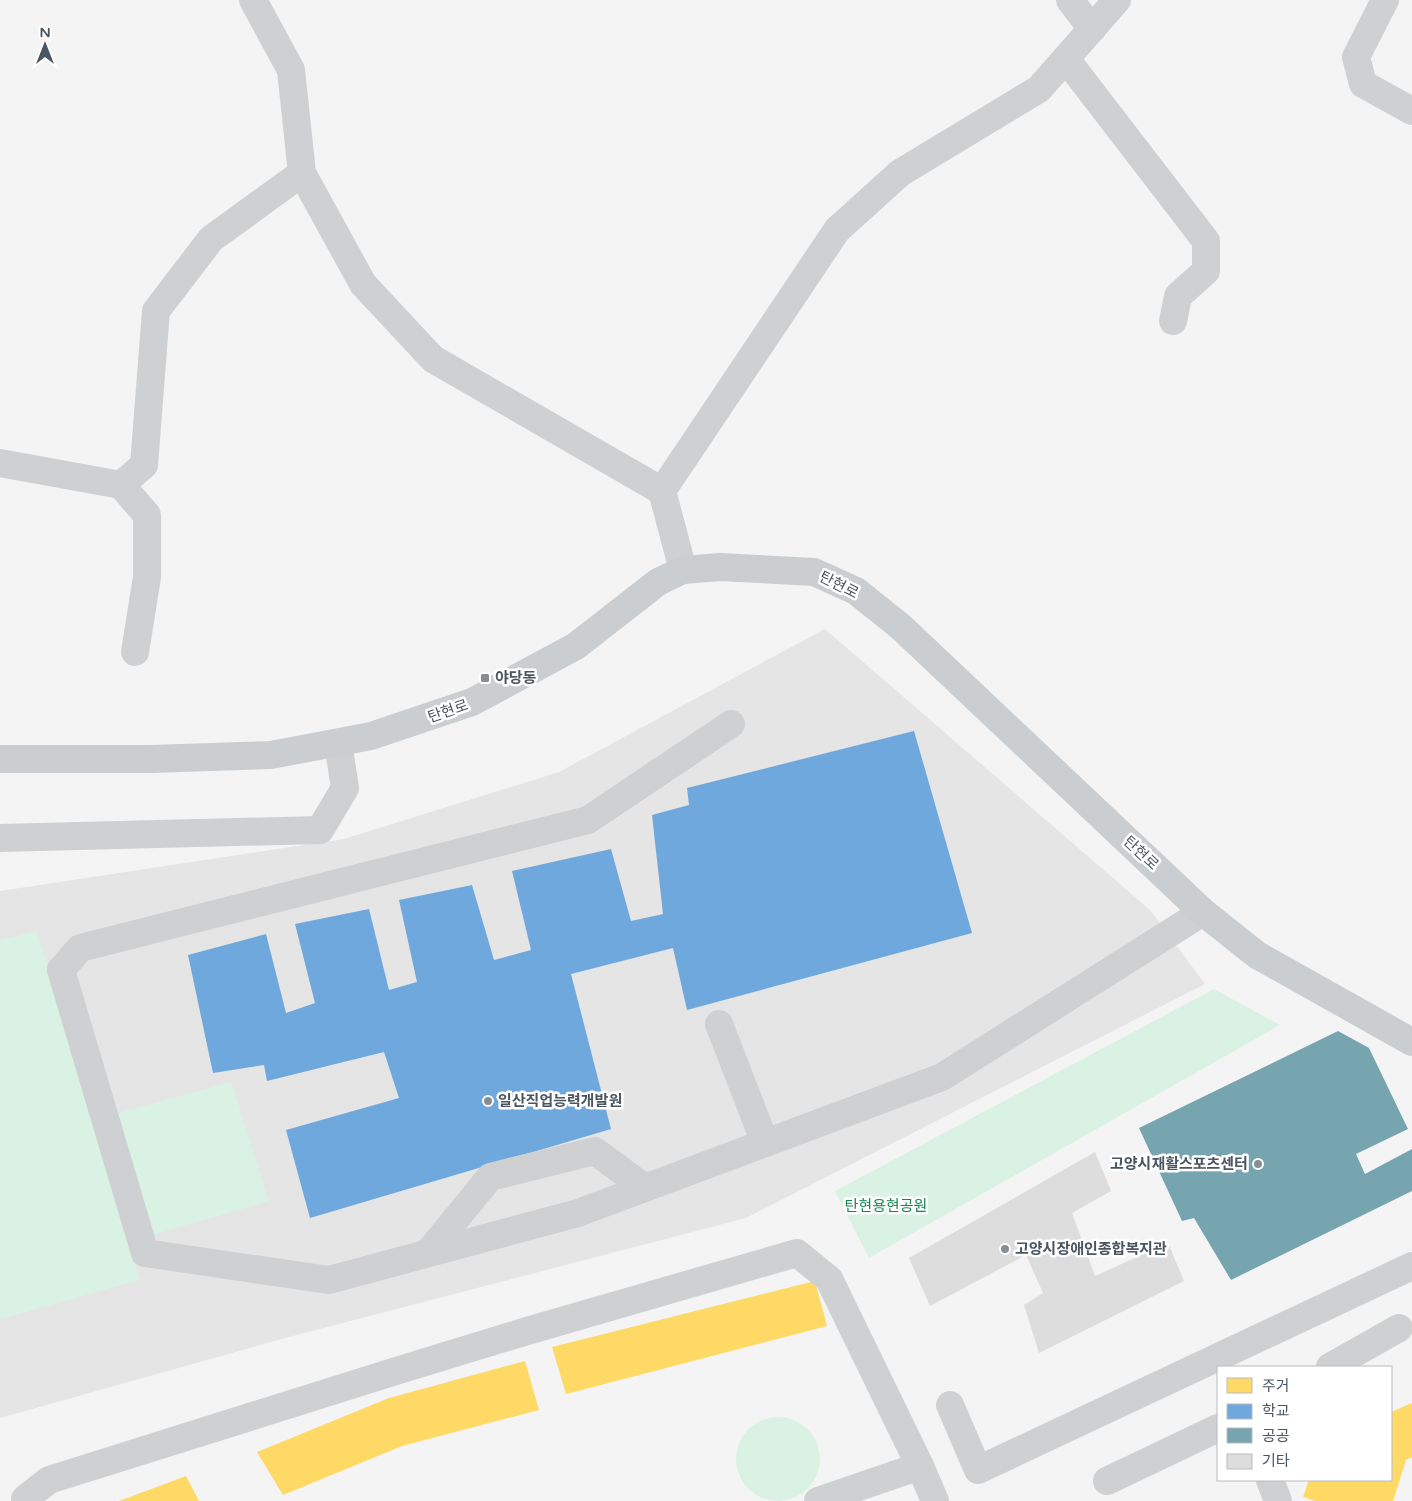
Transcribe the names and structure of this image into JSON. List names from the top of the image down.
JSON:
{
  "streets": {
    "main road": ["탄현로"]
  },
  "parks": ["탄현용현공원"],
  "places": {
    "transit": ["야당동"],
    "other": ["일산직업능력개발원", "고양시재활스포츠센터", "고양시장애인종합복지관"]
  },
  "legend": [
    "주거",
    "학교",
    "공공",
    "기타"
  ],
  "north": "top"
}
